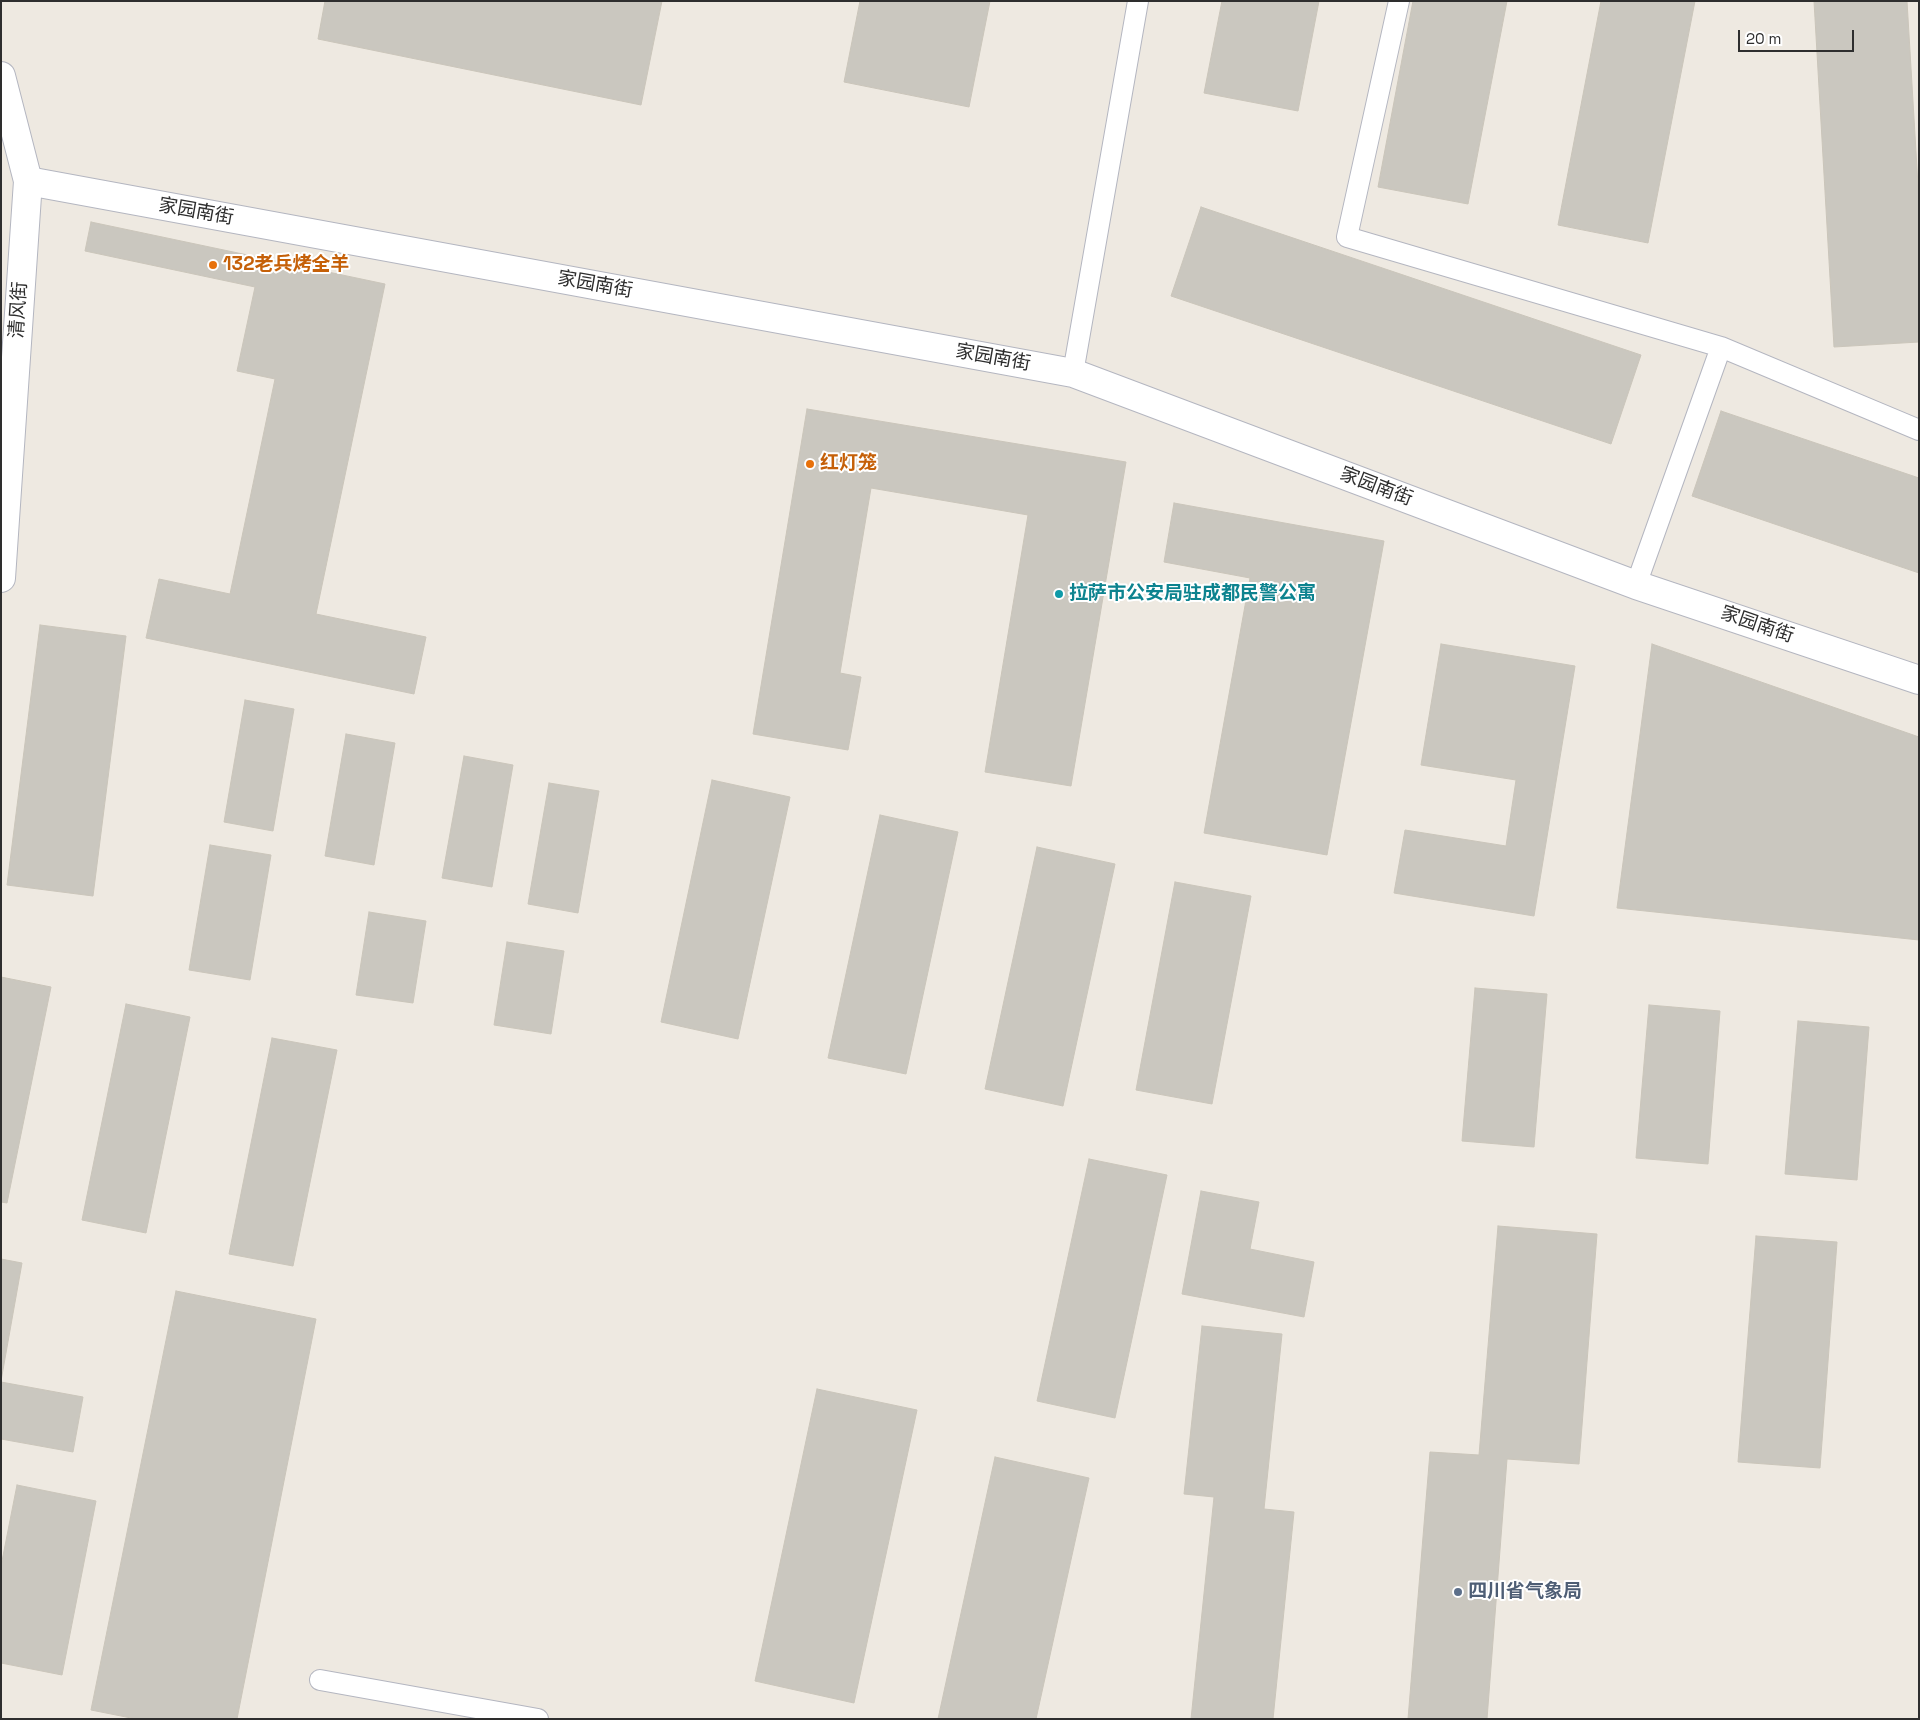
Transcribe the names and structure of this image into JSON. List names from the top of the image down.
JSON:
{
  "streets": {
    "street": ["家园南街", "清风街"]
  },
  "crossings": [
    ["家园南街", "清风街"]
  ],
  "places": [
    "132老兵烤全羊",
    "红灯笼",
    "拉萨市公安局驻成都民警公寓",
    "四川省气象局"
  ],
  "scale_bar": "20 m"
}
